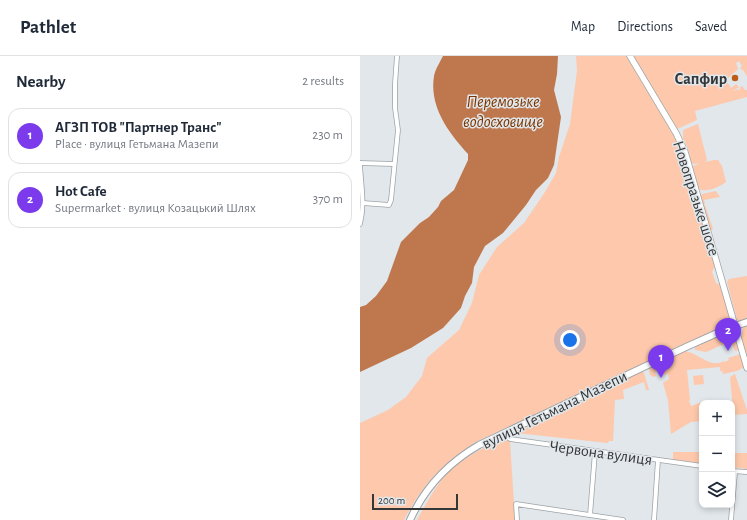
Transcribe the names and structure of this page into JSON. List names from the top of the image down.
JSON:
{
  "streets": {
    "highway": ["вулиця Гетьмана Мазепи"],
    "main road": ["Новопразьке шосе"],
    "street": ["Червона вулиця"]
  },
  "crossings": [
    ["Новопразьке шосе", "вулиця Гетьмана Мазепи"],
    ["вулиця Гетьмана Мазепи", "Червона вулиця"]
  ],
  "water": ["Перемозьке водосховище"],
  "places": ["Сапфир"],
  "scale_bar": "200 m",
  "page": {
    "header": "Pathlet",
    "nav": ["Map", "Directions", "Saved"],
    "heading": ["Nearby", "2 results"],
    "list": [
      {
        "mark": "1",
        "name": "АГЗП ТОВ \"Партнер Транс\"",
        "note": "Place · вулиця Гетьмана Мазепи",
        "value": "230 m"
      },
      {
        "mark": "2",
        "name": "Hot Cafe",
        "note": "Supermarket · вулиця Козацький Шлях",
        "value": "370 m"
      }
    ],
    "pins": ["2", "1"],
    "map_buttons": ["+", "−"],
    "scale": "200 m"
  }
}
